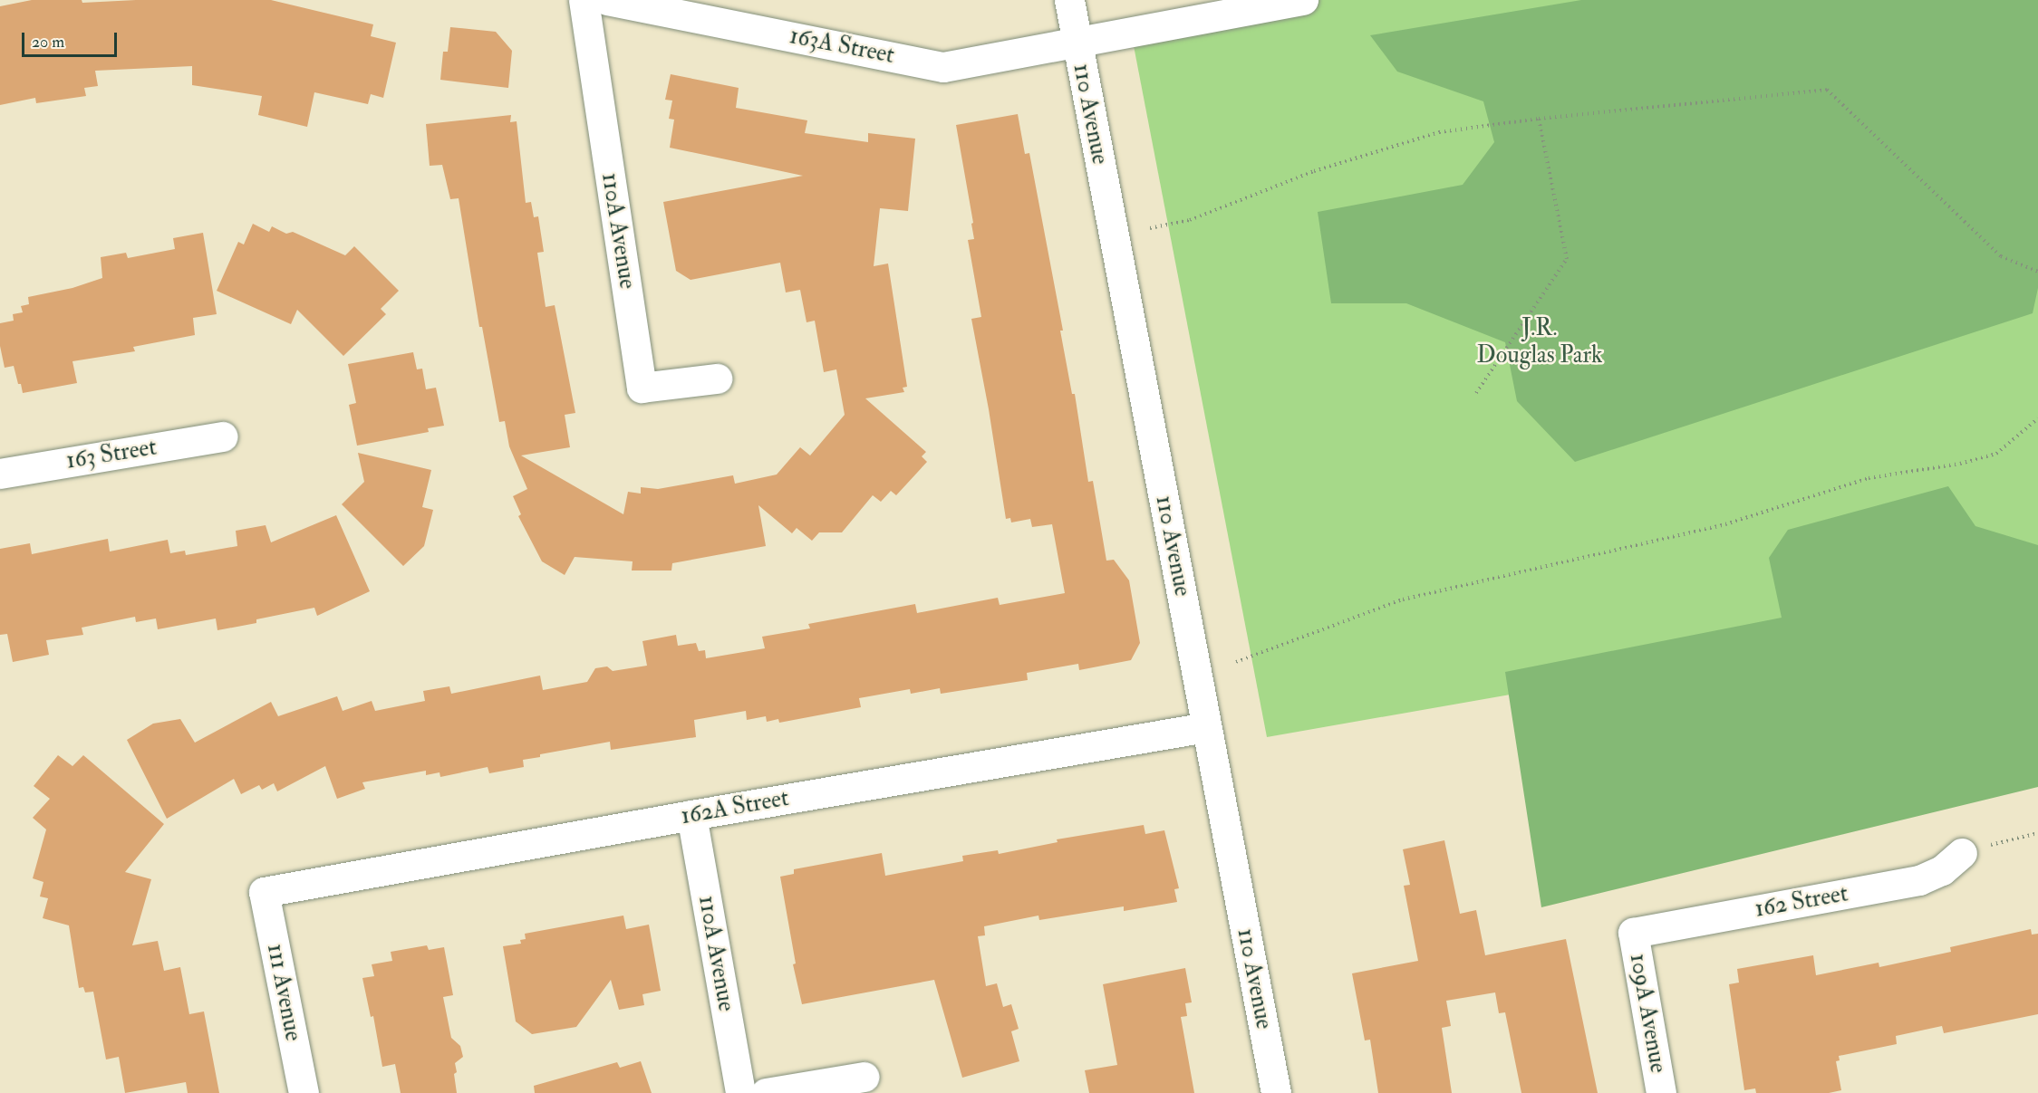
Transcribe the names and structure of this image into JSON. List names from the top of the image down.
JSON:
{
  "streets": {
    "street": [
      "163A Street",
      "110 Avenue",
      "110A Avenue",
      "163 Street",
      "162A Street",
      "162 Street",
      "111 Avenue",
      "109A Avenue"
    ]
  },
  "crossings": [
    ["163A Street", "110 Avenue"],
    ["110 Avenue", "162A Street"],
    ["110A Avenue", "162A Street"],
    ["162A Street", "111 Avenue"],
    ["162 Street", "109A Avenue"]
  ],
  "parks": ["J.R. Douglas Park"],
  "scale_bar": "20 m"
}
